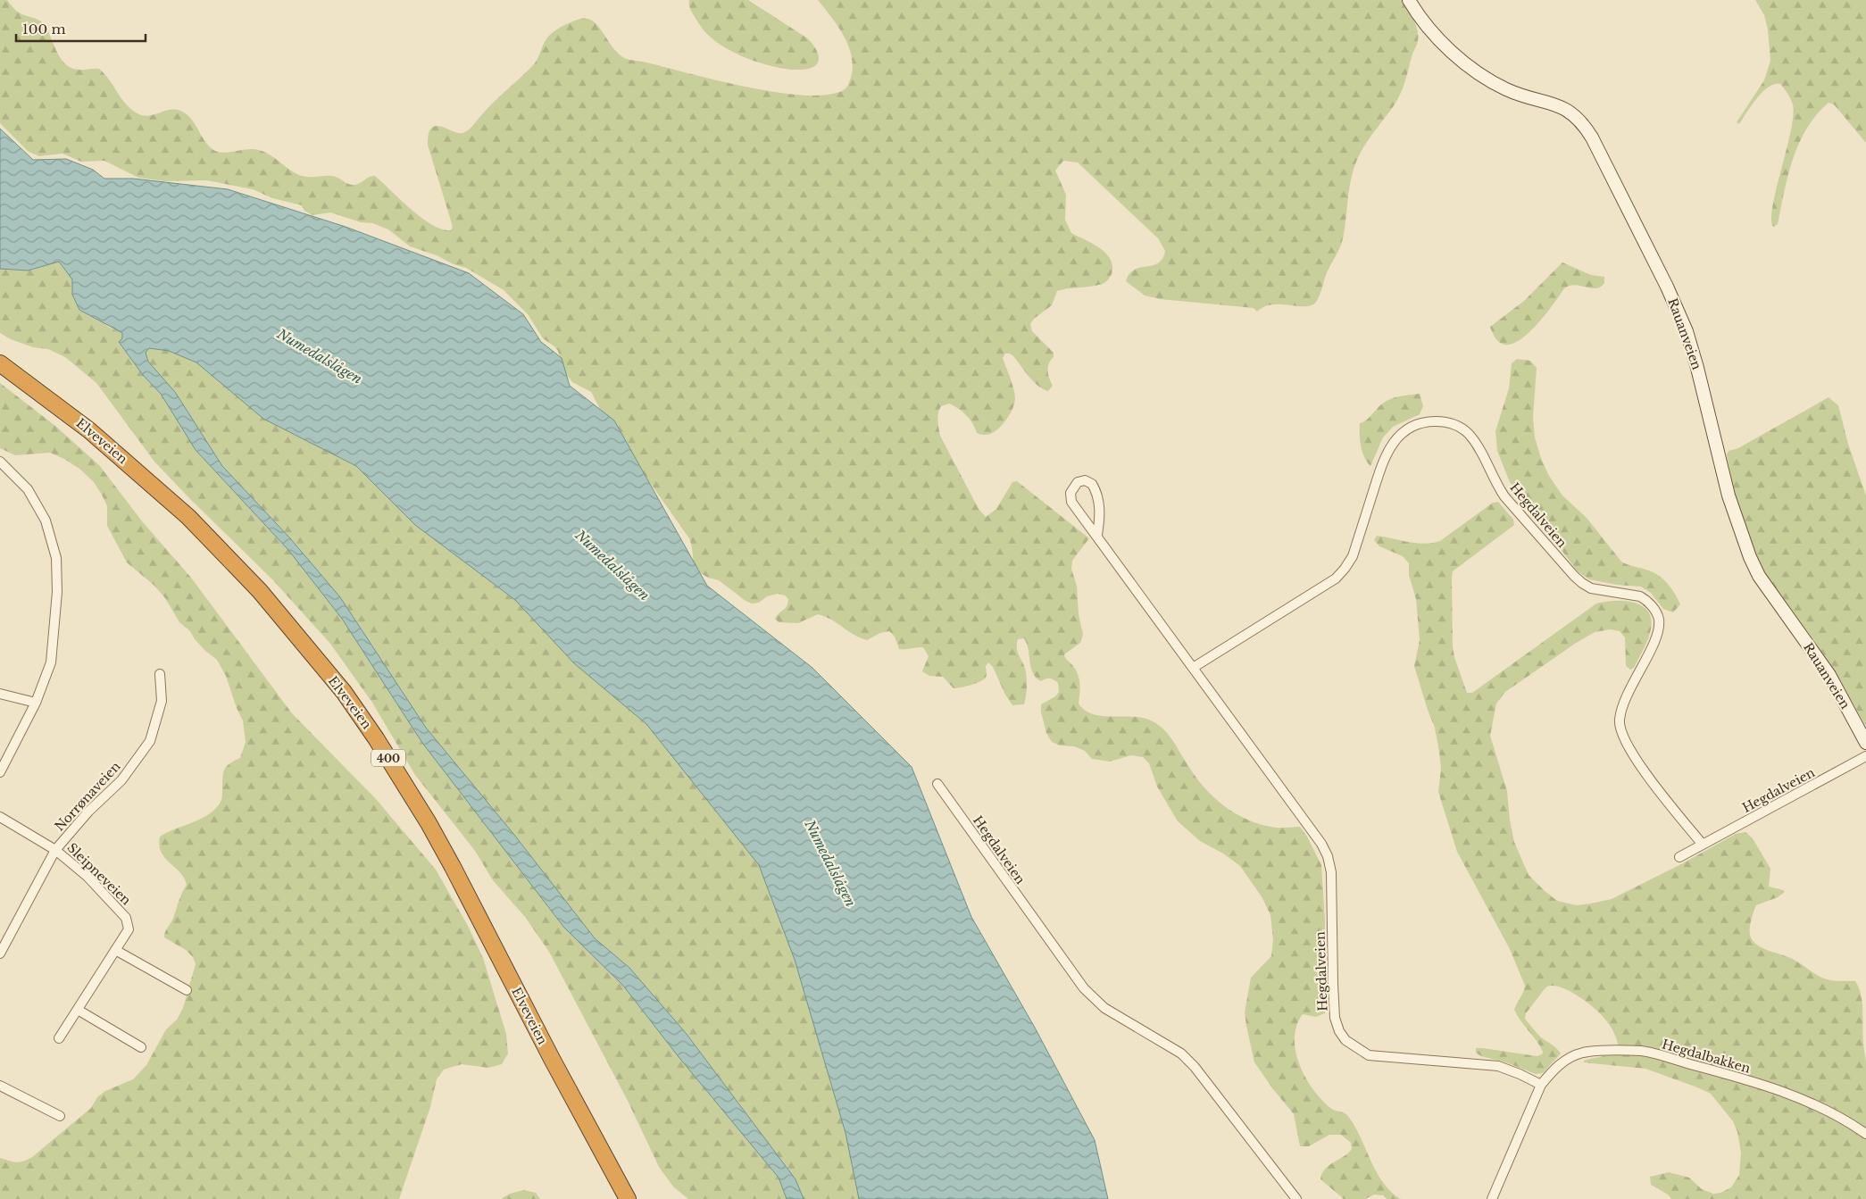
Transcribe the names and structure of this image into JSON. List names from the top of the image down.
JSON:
{
  "streets": {
    "highway": ["Elveveien", "400"],
    "main road": ["Rauanveien"],
    "street": [
      "Hegdalveien",
      "Norrønaveien",
      "Sleipneveien",
      "Hegdalbakken"
    ]
  },
  "crossings": [
    ["Hegdalveien", "Hegdalbakken"],
    ["Norrønaveien", "Sleipneveien"]
  ],
  "water": ["Numedalslågen"],
  "scale_bar": "100 m"
}
